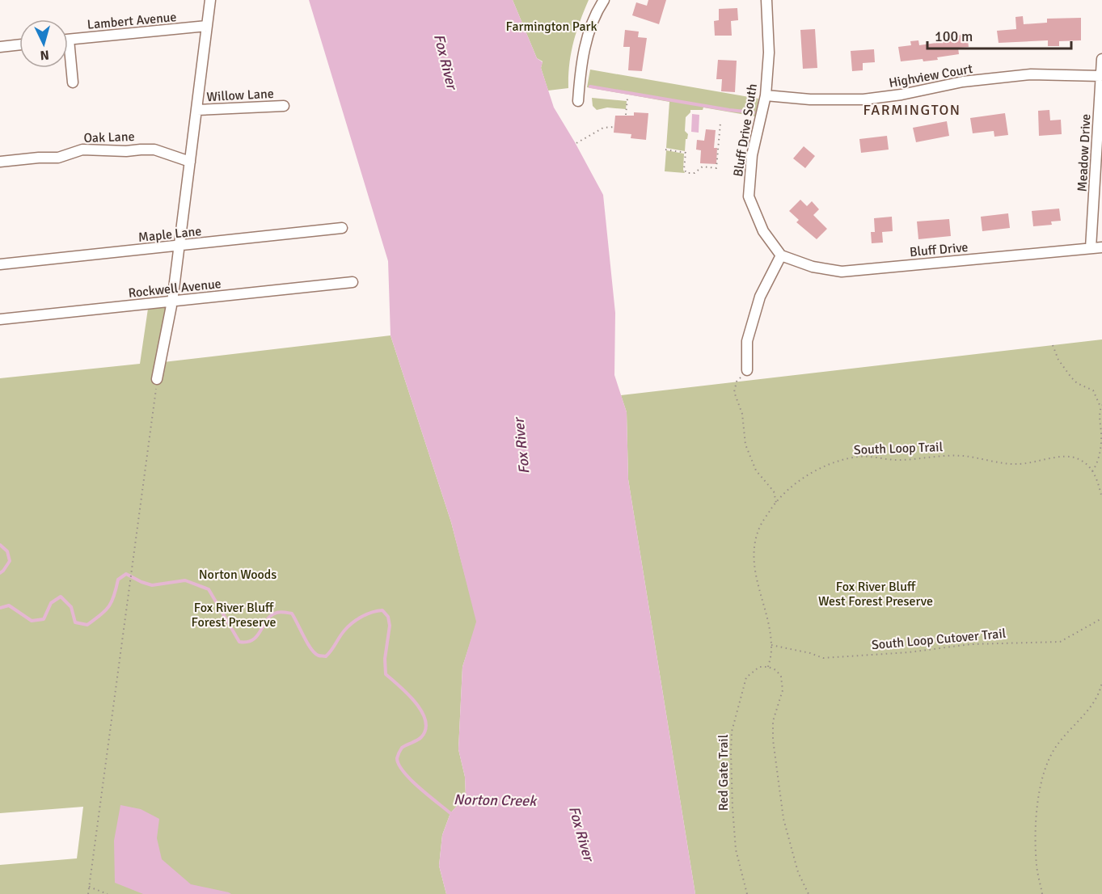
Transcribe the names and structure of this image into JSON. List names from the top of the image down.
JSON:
{
  "streets": {
    "street": [
      "Lambert Avenue",
      "Highview Court",
      "Willow Lane",
      "Bluff Drive South",
      "Oak Lane",
      "Meadow Drive",
      "Maple Lane",
      "Bluff Drive",
      "Rockwell Avenue"
    ],
    "path": ["South Loop Trail", "South Loop Cutover Trail", "Red Gate Trail"]
  },
  "crossings": [
    ["Highview Court", "Bluff Drive South"],
    ["Highview Court", "Meadow Drive"],
    ["Bluff Drive South", "Bluff Drive"],
    ["Meadow Drive", "Bluff Drive"],
    ["South Loop Trail", "South Loop Cutover Trail"],
    ["South Loop Trail", "Red Gate Trail"]
  ],
  "districts": ["FARMINGTON"],
  "water": ["Fox River", "Norton Creek"],
  "parks": [
    "Farmington Park",
    "Norton Woods",
    "Fox River Bluff West Forest Preserve",
    "Fox River Bluff Forest Preserve"
  ],
  "scale_bar": "100 m",
  "north": "bottom"
}
